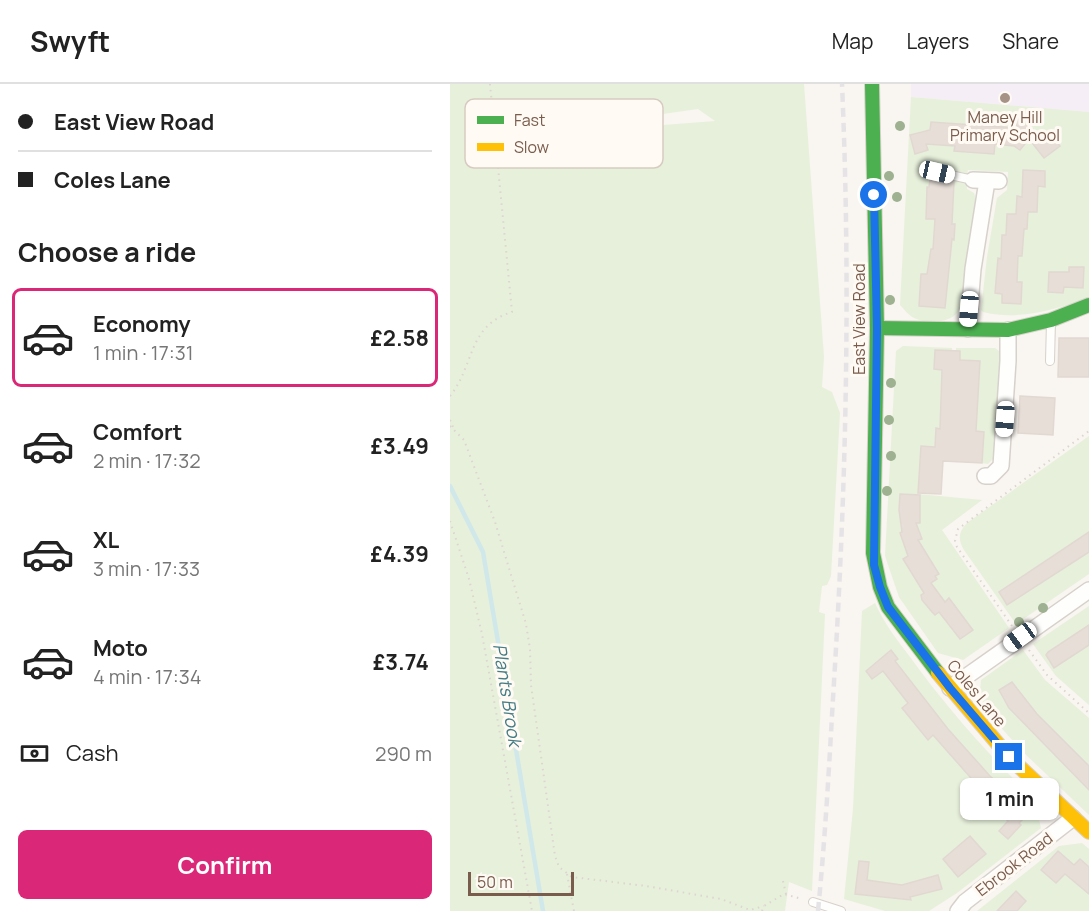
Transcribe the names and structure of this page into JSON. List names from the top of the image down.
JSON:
{
  "streets": {
    "street": ["East View Road", "Coles Lane", "Ebrook Road"]
  },
  "crossings": [
    ["East View Road", "Coles Lane"],
    ["Coles Lane", "Ebrook Road"]
  ],
  "water": ["Plants Brook"],
  "places": ["Maney Hill Primary School"],
  "legend": ["Fast", "Slow"],
  "scale_bar": "50 m",
  "page": {
    "header": "Swyft",
    "nav": ["Map", "Layers", "Share"],
    "banner": ["East View Road", "Coles Lane"],
    "heading": "Choose a ride",
    "list": [
      {
        "name": "Economy",
        "note": "1 min · 17:31",
        "value": "£2.58"
      },
      {
        "name": "Comfort",
        "note": "2 min · 17:32",
        "value": "£3.49"
      },
      {
        "name": "XL",
        "note": "3 min · 17:33",
        "value": "£4.39"
      },
      {
        "name": "Moto",
        "note": "4 min · 17:34",
        "value": "£3.74"
      }
    ],
    "pay": ["Cash", "290 m"],
    "bubble": "1 min",
    "buttons": "Confirm",
    "scale": "50 m"
  }
}
